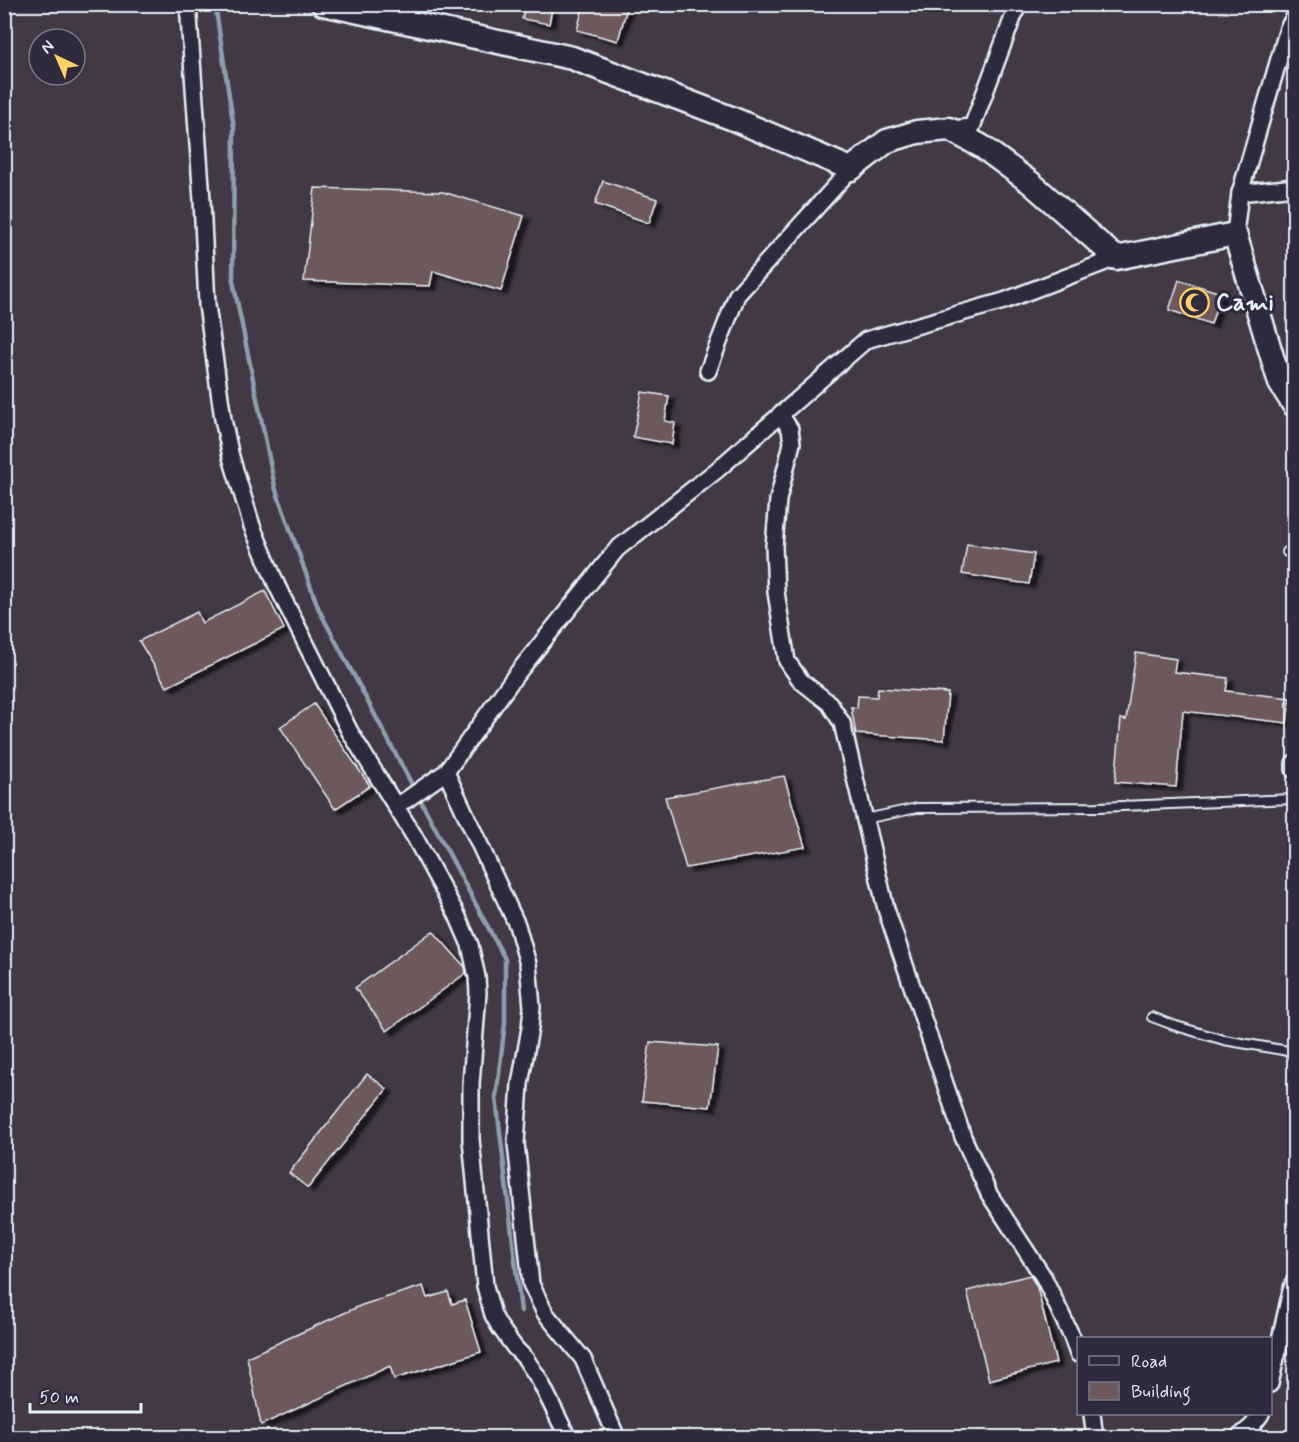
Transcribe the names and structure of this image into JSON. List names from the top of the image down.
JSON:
{
  "places": {
    "mosque": ["Cami"]
  },
  "legend": ["Road", "Building"],
  "scale_bar": "50 m",
  "north": "top left"
}
